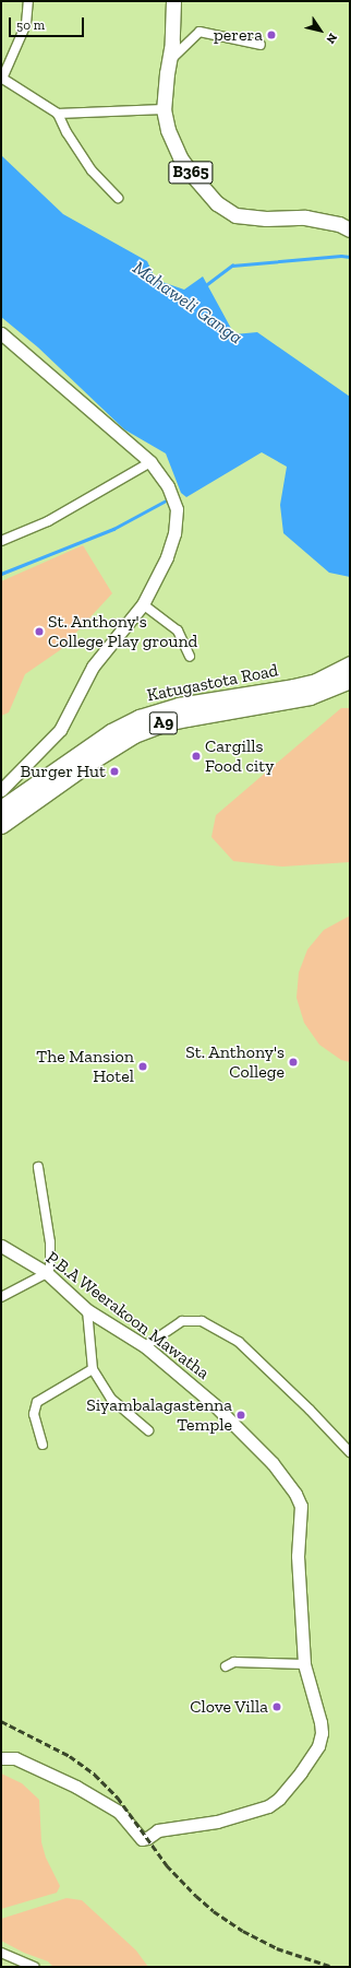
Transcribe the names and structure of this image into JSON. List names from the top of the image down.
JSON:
{
  "streets": {
    "highway": ["Katugastota Road", "A9"],
    "main road": ["B365"],
    "street": ["P.B.A Weerakoon Mawatha"]
  },
  "water": ["Mahaweli Ganga"],
  "places": [
    "perera",
    "St. Anthony's College Play ground",
    "Cargills Food city",
    "Burger Hut",
    "St. Anthony's College",
    "The Mansion Hotel",
    "Siyambalagastenna Temple",
    "Clove Villa"
  ],
  "scale_bar": "50 m",
  "north": "bottom right"
}
